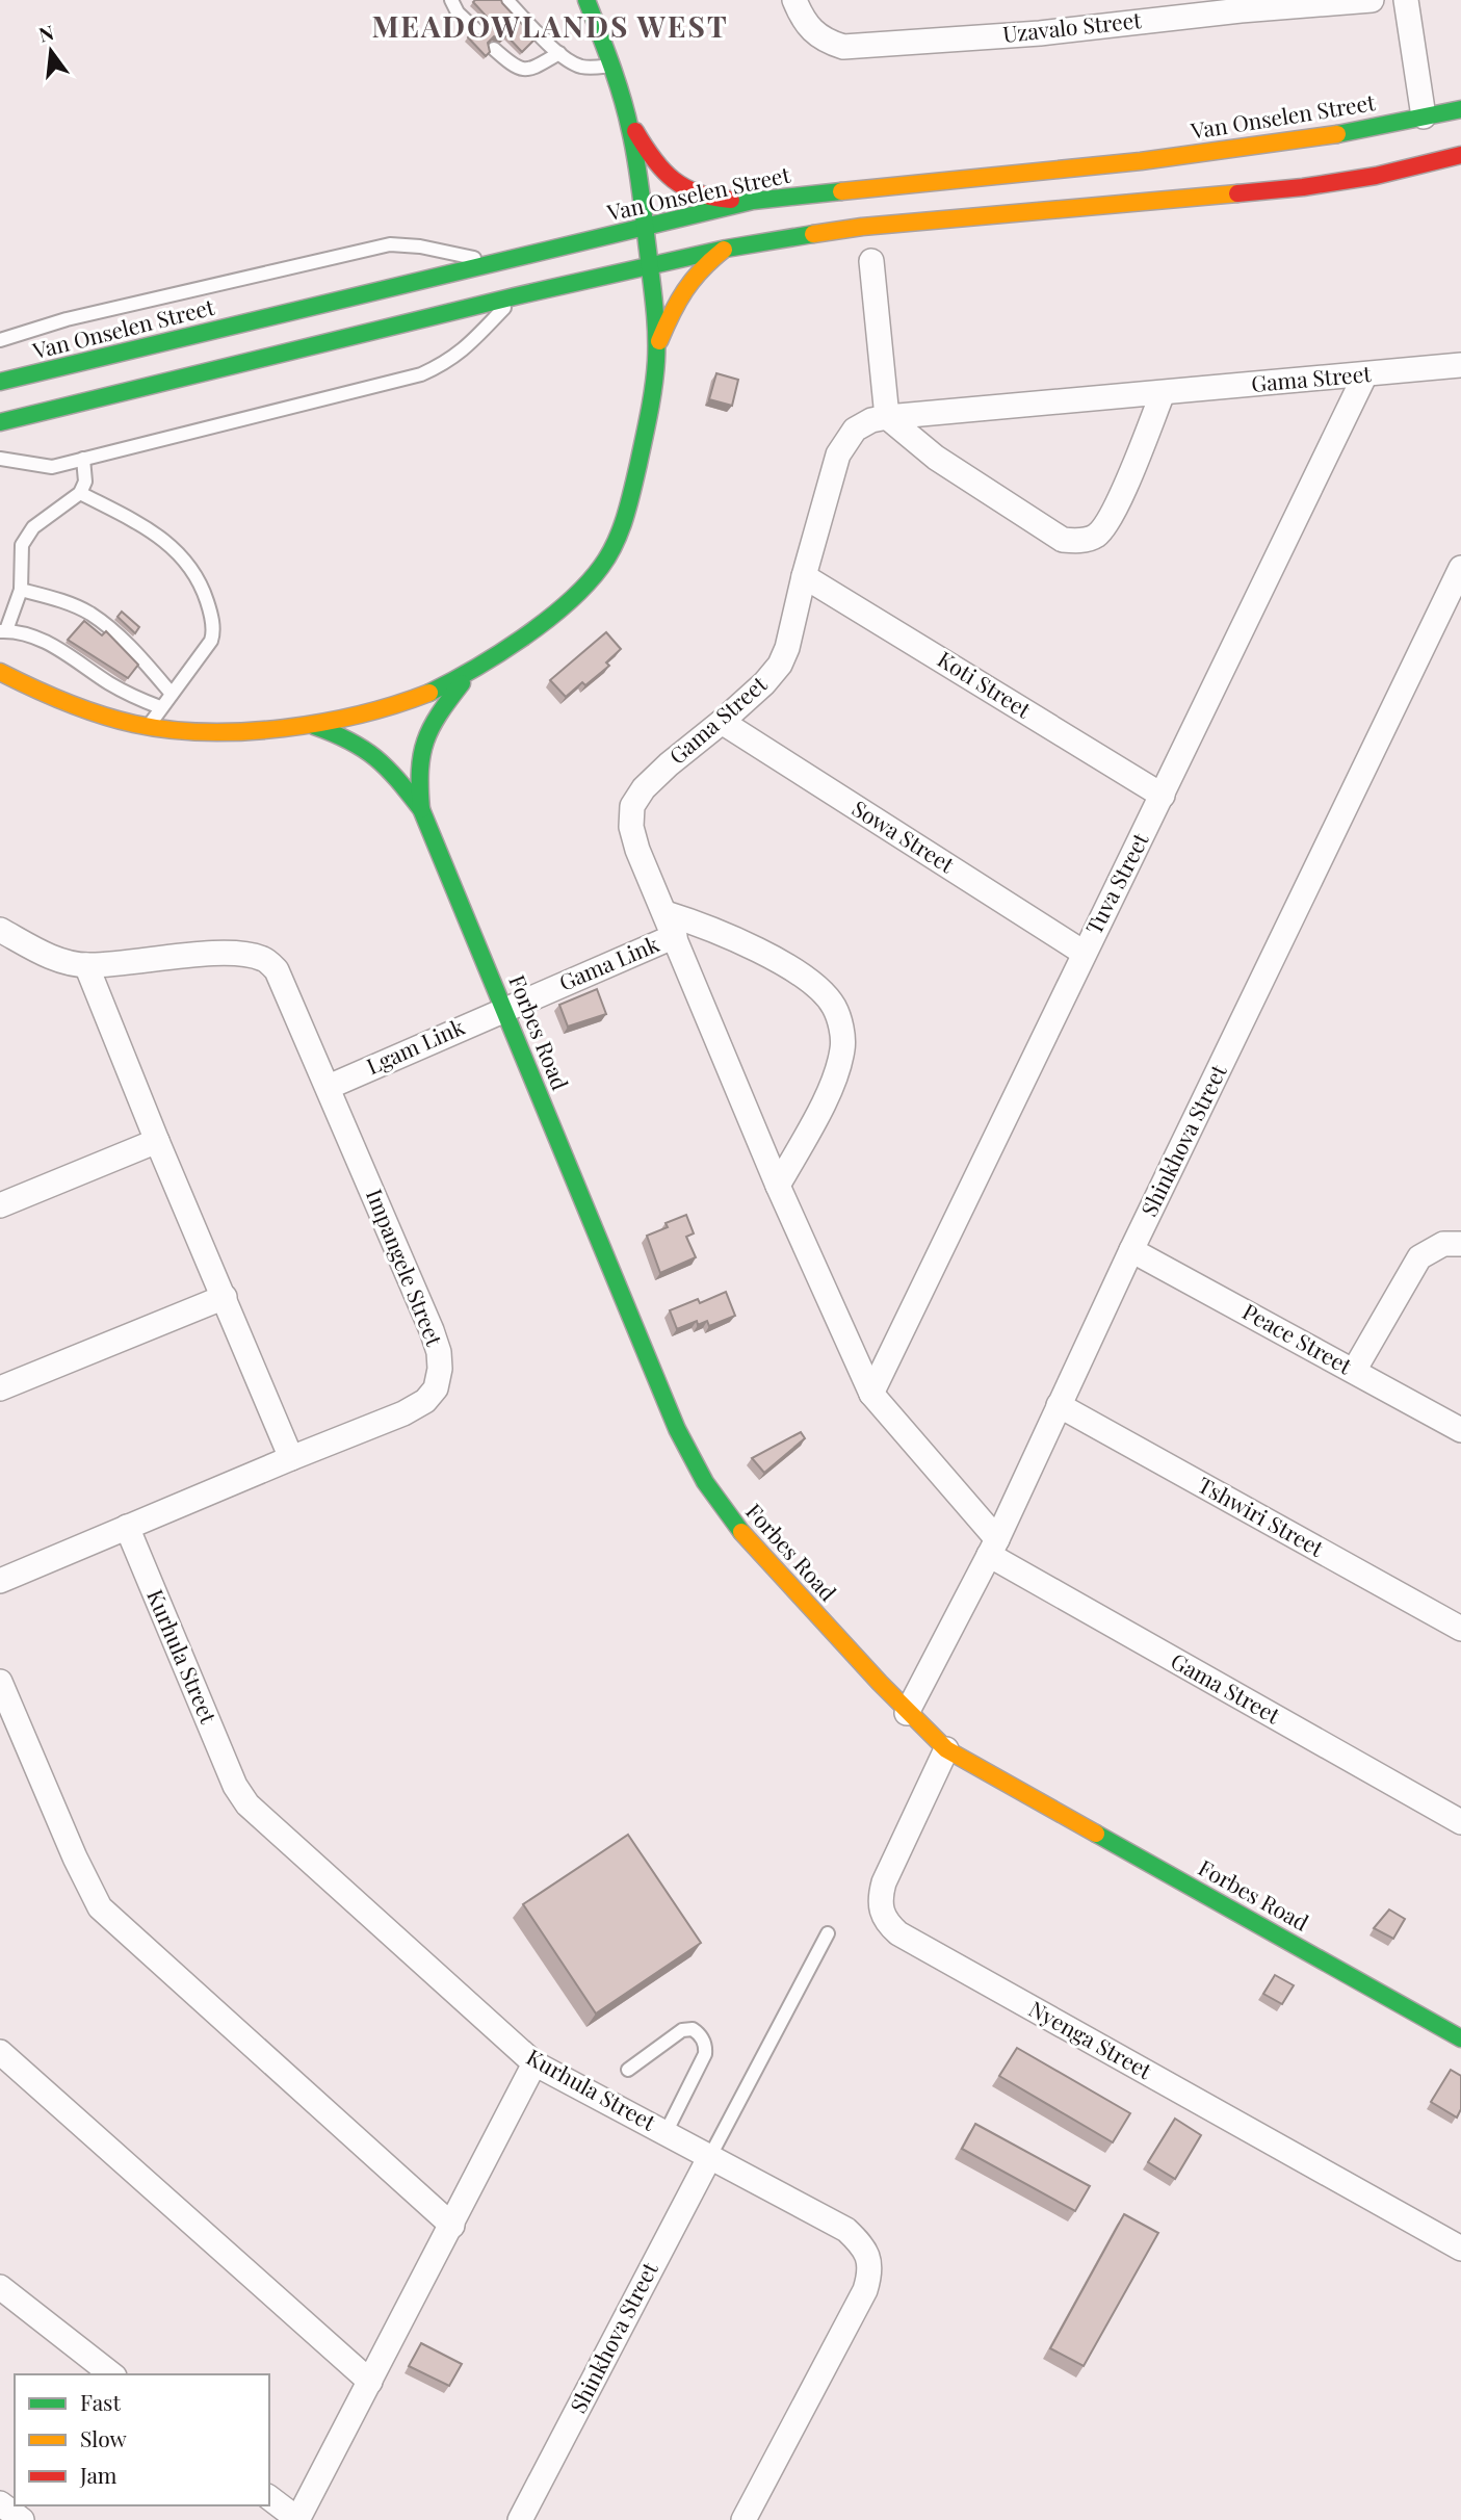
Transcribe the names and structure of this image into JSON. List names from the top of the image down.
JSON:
{
  "streets": {
    "main road": ["Van Onselen Street", "Forbes Road"],
    "street": [
      "Uzavalo Street",
      "Gama Street",
      "Koti Street",
      "Sowa Street",
      "Tuva Street",
      "Gama Link",
      "Lgam Link",
      "Shinkhova Street",
      "Impangele Street",
      "Peace Street",
      "Tshwiri Street",
      "Kurhula Street",
      "Nyenga Street"
    ]
  },
  "crossings": [
    ["Gama Street", "Koti Street"],
    ["Gama Street", "Sowa Street"],
    ["Gama Street", "Tuva Street"],
    ["Gama Street", "Gama Link"],
    ["Gama Street", "Shinkhova Street"],
    ["Koti Street", "Tuva Street"],
    ["Sowa Street", "Tuva Street"],
    ["Gama Link", "Forbes Road"],
    ["Gama Link", "Lgam Link"],
    ["Forbes Road", "Lgam Link"],
    ["Forbes Road", "Shinkhova Street"],
    ["Forbes Road", "Nyenga Street"],
    ["Lgam Link", "Impangele Street"],
    ["Shinkhova Street", "Peace Street"],
    ["Shinkhova Street", "Tshwiri Street"],
    ["Shinkhova Street", "Kurhula Street"],
    ["Impangele Street", "Kurhula Street"]
  ],
  "districts": ["MEADOWLANDS WEST"],
  "legend": ["Fast", "Slow", "Jam"],
  "north": "top"
}
